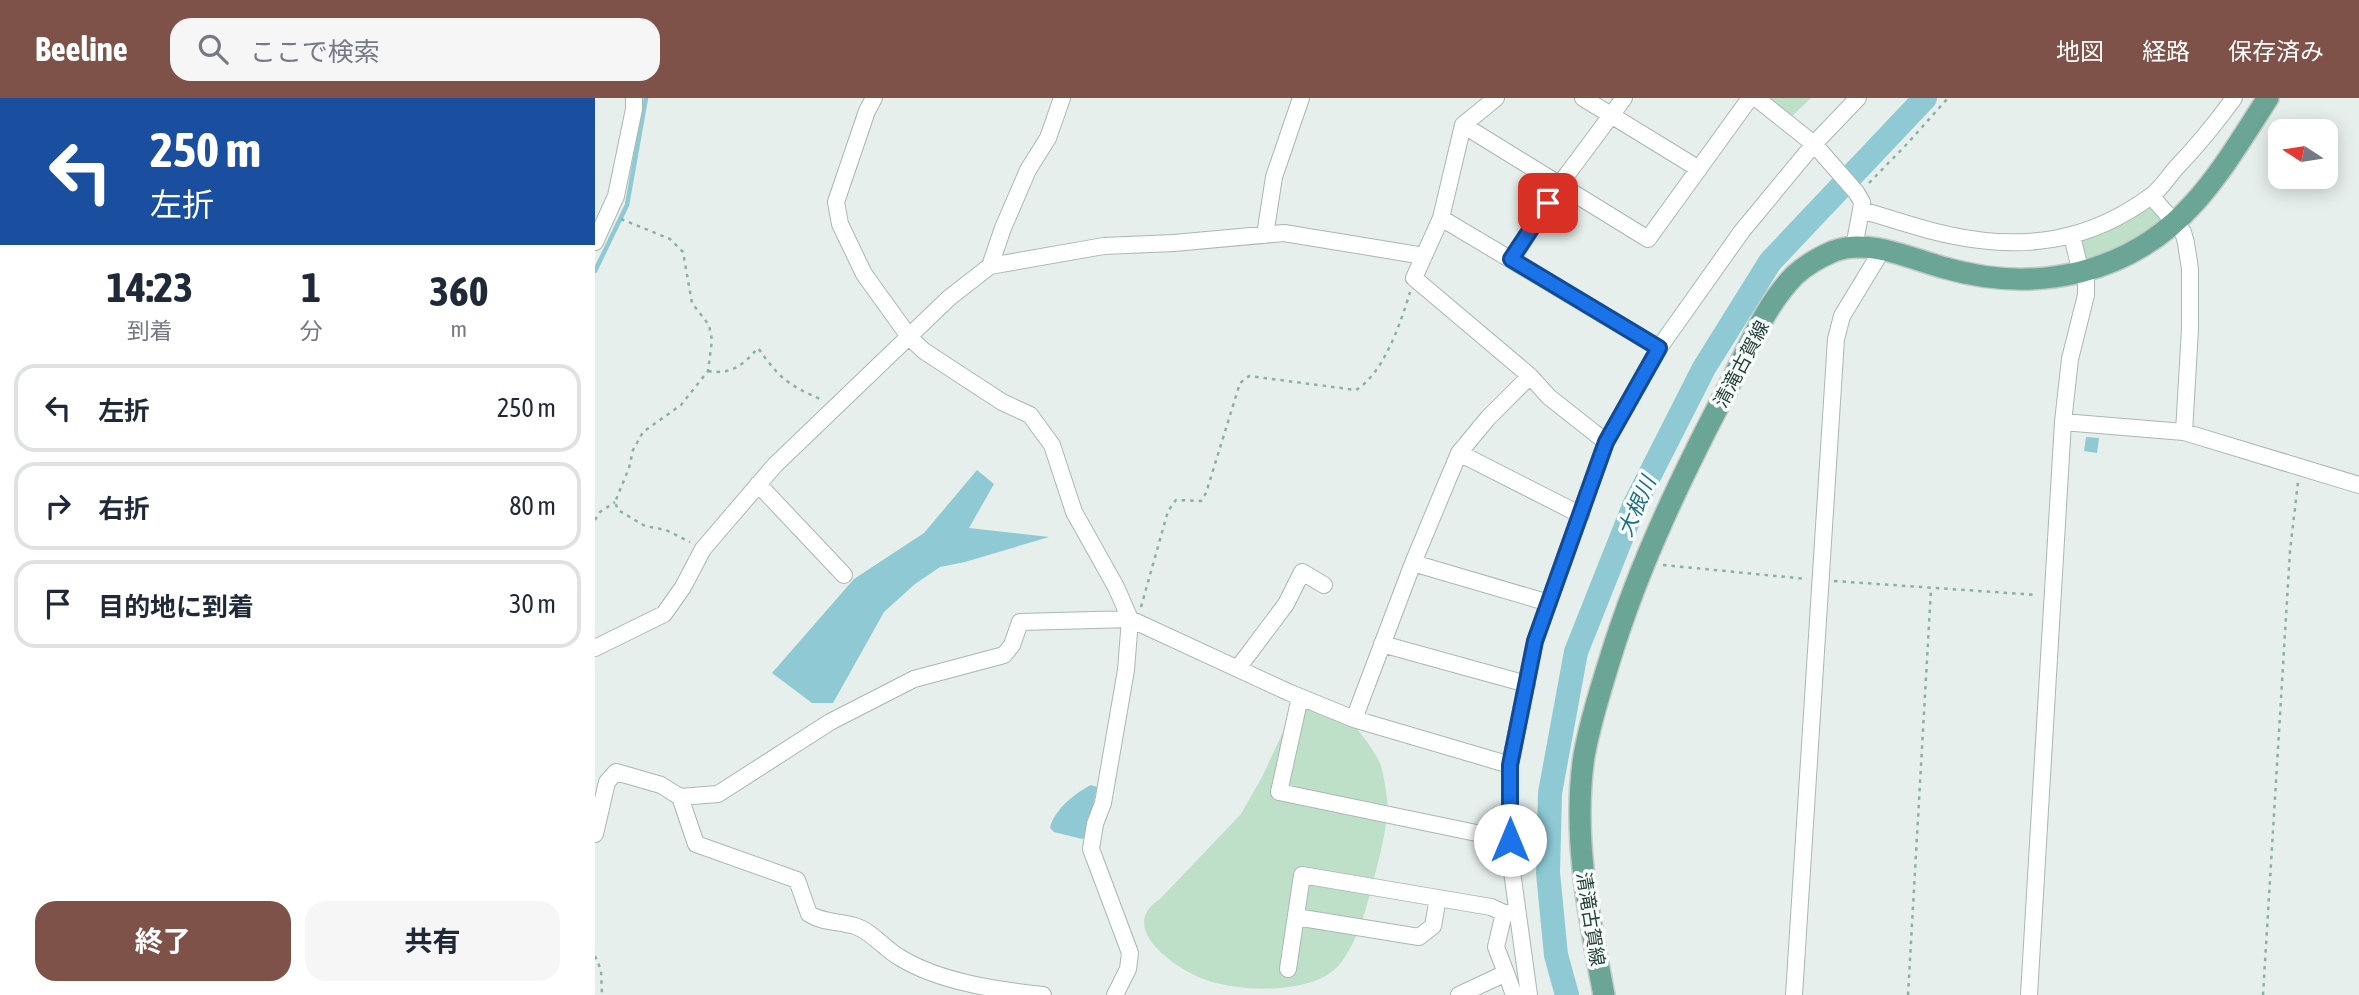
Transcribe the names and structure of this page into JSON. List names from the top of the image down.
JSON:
{
  "streets": {
    "main road": ["清滝古賀線"]
  },
  "water": ["大根川"],
  "north": "left",
  "page": {
    "header": "Beeline",
    "search": "ここで検索",
    "nav": ["地図", "経路", "保存済み"],
    "turn": ["250 m", "左折"],
    "eta": [
      "14:23",
      "到着",
      "1",
      "分",
      "360",
      "m"
    ],
    "list": [
      {
        "name": "左折",
        "value": "250 m"
      },
      {
        "name": "右折",
        "value": "80 m"
      },
      {
        "name": "目的地に到着",
        "value": "30 m"
      }
    ],
    "buttons": ["終了", "共有"]
  }
}
